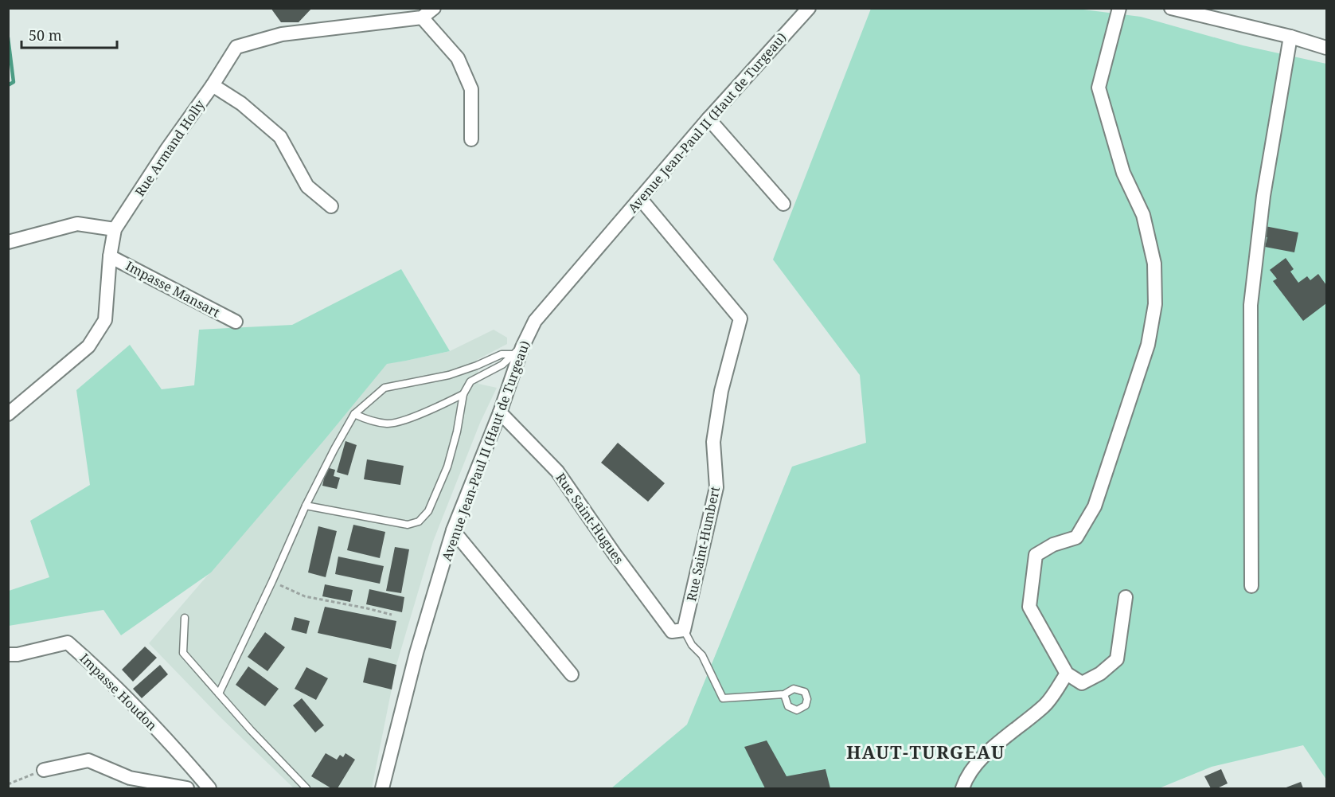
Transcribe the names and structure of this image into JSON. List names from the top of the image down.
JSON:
{
  "streets": {
    "street": [
      "Avenue Jean-Paul II (Haut de Turgeau)",
      "Rue Armand Holly",
      "Impasse Mansart",
      "Rue Saint-Hugues",
      "Rue Saint-Humbert",
      "Impasse Houdon"
    ]
  },
  "crossings": [
    ["Avenue Jean-Paul II (Haut de Turgeau)", "Rue Saint-Hugues"],
    ["Avenue Jean-Paul II (Haut de Turgeau)", "Rue Saint-Humbert"],
    ["Rue Armand Holly", "Impasse Mansart"],
    ["Rue Saint-Hugues", "Rue Saint-Humbert"]
  ],
  "districts": ["HAUT-TURGEAU"],
  "scale_bar": "50 m"
}
